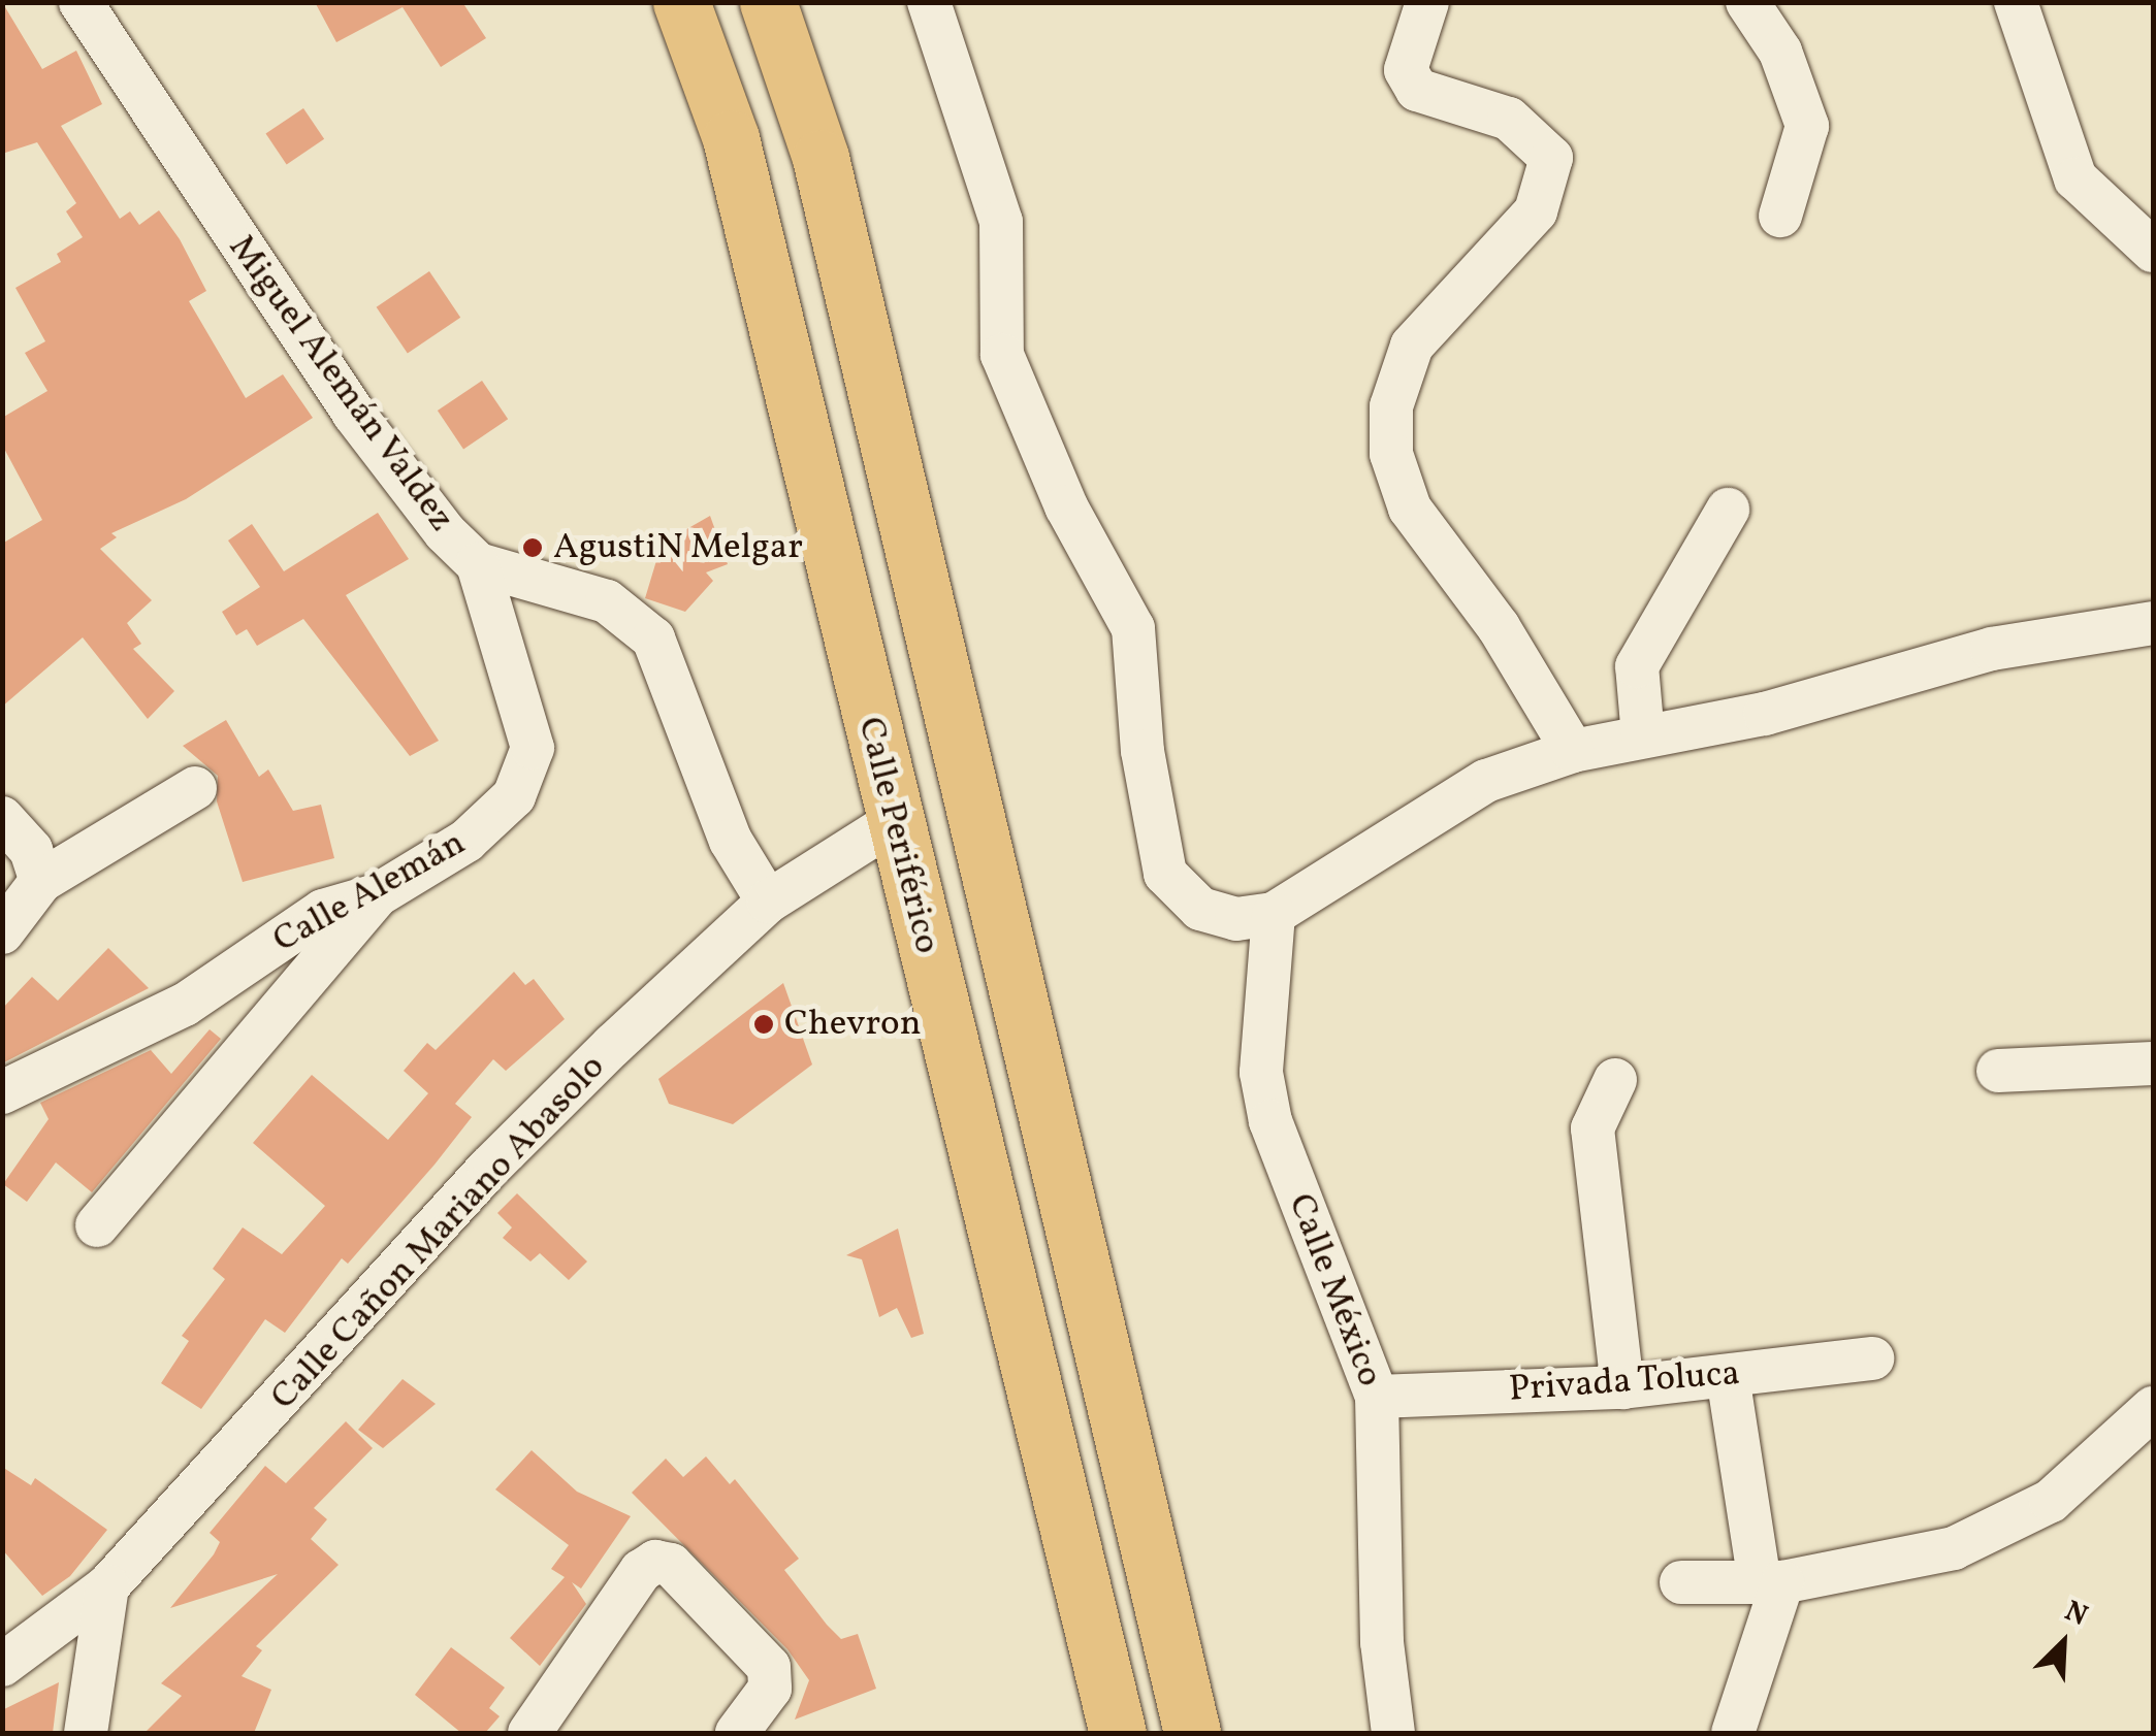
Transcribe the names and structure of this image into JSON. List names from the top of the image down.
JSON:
{
  "streets": {
    "highway": ["Calle Periférico"],
    "street": [
      "Miguel Alemán Valdez",
      "Calle Alemán",
      "Calle Cañon Mariano Abasolo",
      "Calle México",
      "Privada Toluca"
    ]
  },
  "crossings": [
    ["Miguel Alemán Valdez", "Calle Alemán"],
    ["Miguel Alemán Valdez", "Calle Cañon Mariano Abasolo"],
    ["Calle Periférico", "Calle Cañon Mariano Abasolo"],
    ["Calle México", "Privada Toluca"]
  ],
  "places": ["AgustiN Melgar", "Chevron"],
  "north": "top right"
}
